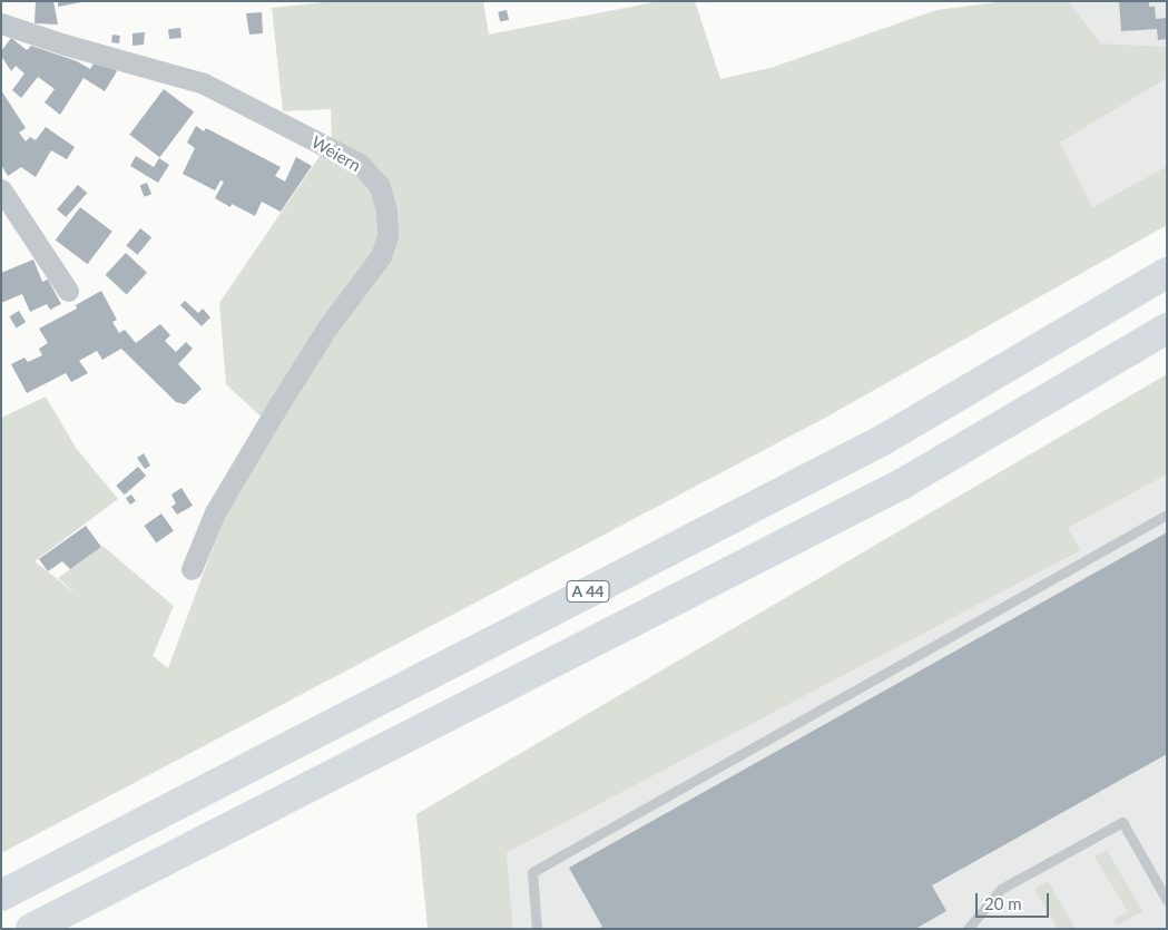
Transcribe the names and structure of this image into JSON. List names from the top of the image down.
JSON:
{
  "streets": {
    "highway": ["A 44"],
    "street": ["Weiern"]
  },
  "scale_bar": "20 m"
}
